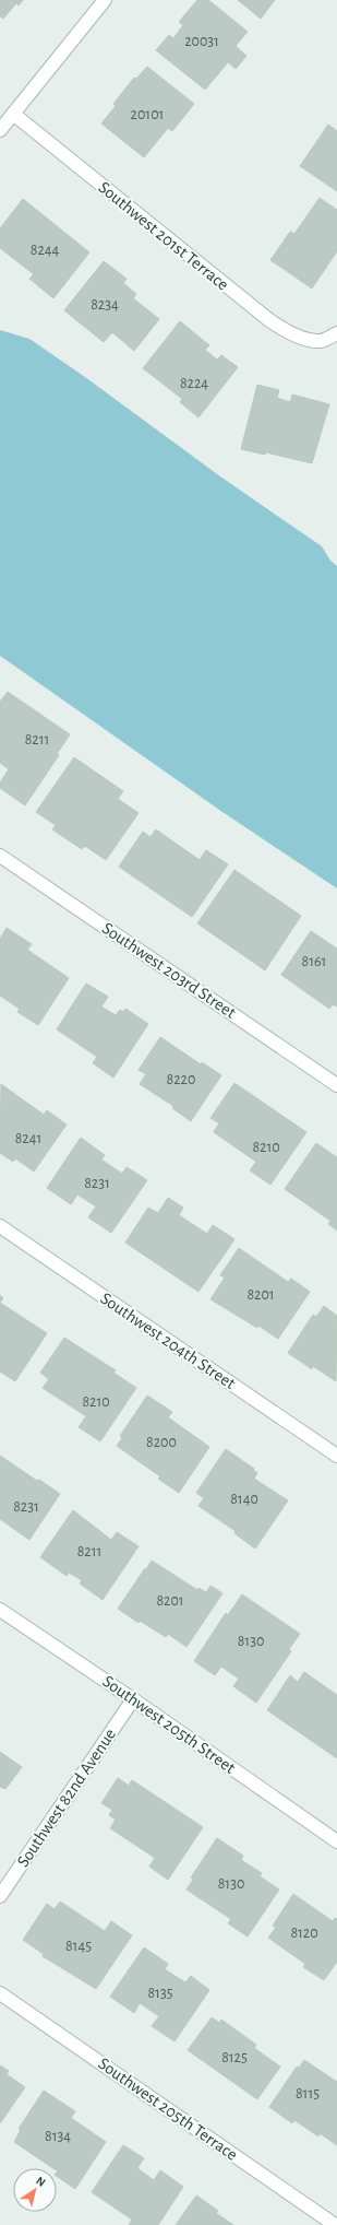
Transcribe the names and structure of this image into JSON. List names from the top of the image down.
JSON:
{
  "streets": {
    "street": [
      "Southwest 201st Terrace",
      "Southwest 203rd Street",
      "Southwest 204th Street",
      "Southwest 205th Street",
      "Southwest 82nd Avenue",
      "Southwest 205th Terrace"
    ]
  },
  "crossings": [
    ["Southwest 205th Street", "Southwest 82nd Avenue"]
  ],
  "house_numbers": [
    "20031",
    "20101",
    "8244",
    "8234",
    "8224",
    "8211",
    "8161",
    "8220",
    "8241",
    "8210",
    "8231",
    "8201",
    "8210",
    "8200",
    "8140",
    "8231",
    "8211",
    "8201",
    "8130",
    "8130",
    "8120",
    "8145",
    "8135",
    "8125",
    "8115",
    "8134"
  ],
  "north": "top right"
}
